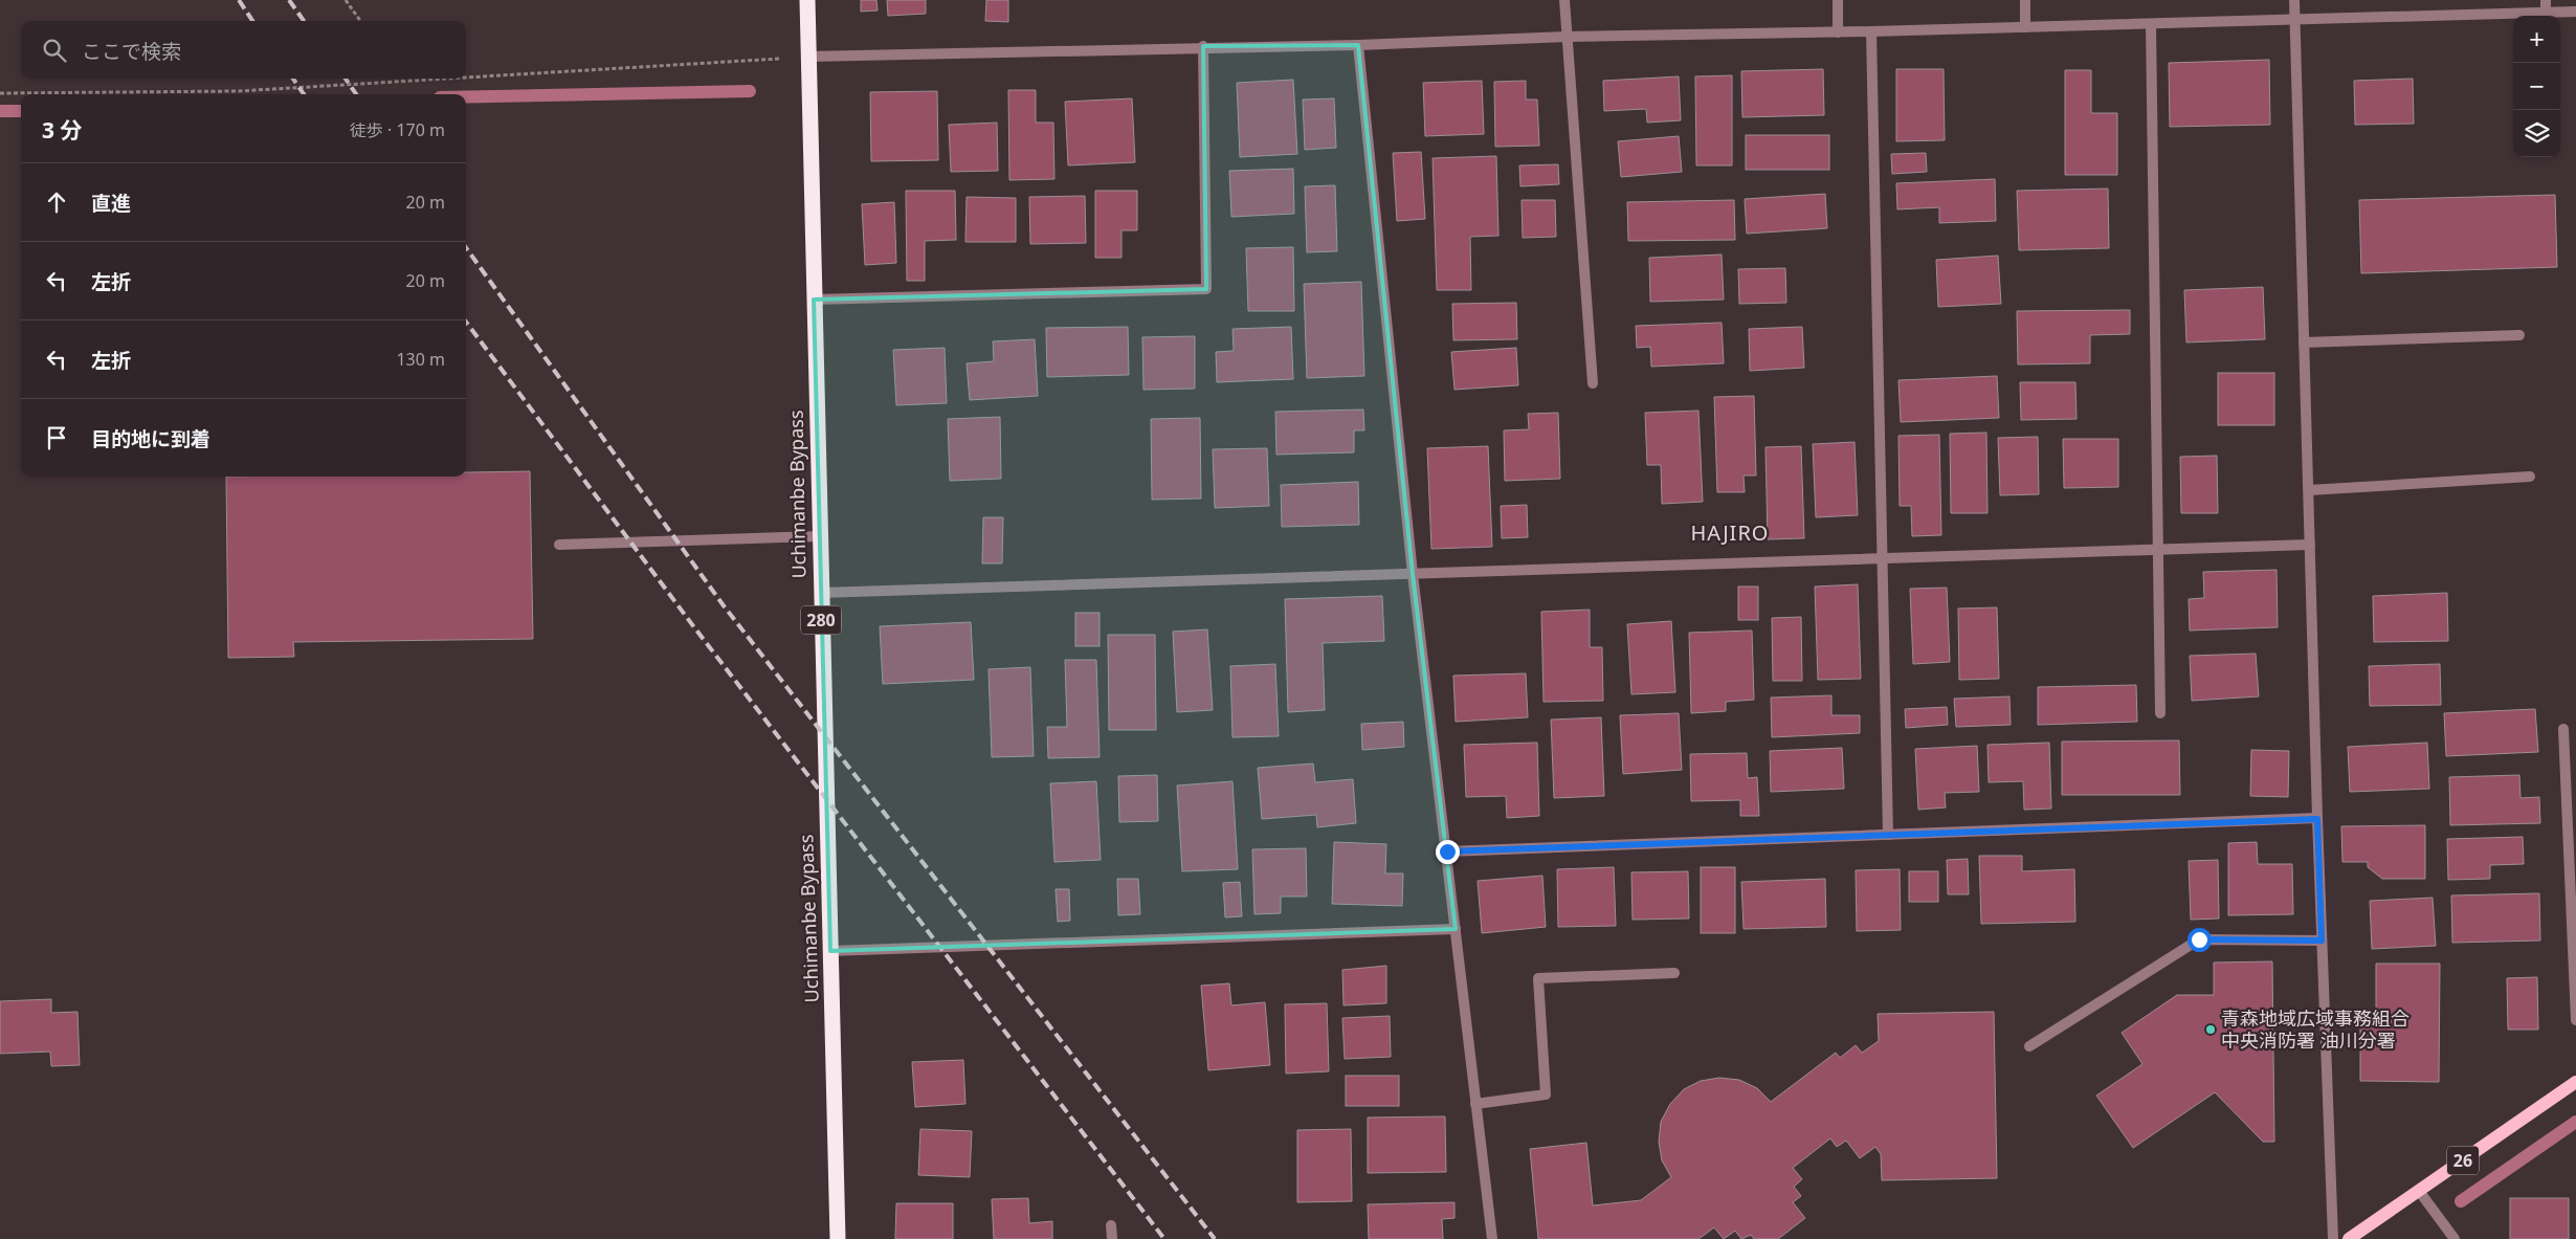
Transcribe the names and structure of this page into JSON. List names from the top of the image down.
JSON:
{
  "streets": {
    "highway": ["Uchimanbe Bypass", "280"],
    "main road": ["26"]
  },
  "districts": ["HAJIRO"],
  "places": ["青森地域広域事務組合 中央消防署 油川分署"],
  "page": {
    "map_buttons": ["+", "−"],
    "search": "ここで検索",
    "heading": ["3 分", "徒歩 · 170 m"],
    "list": [
      ["直進", "20 m"],
      ["左折", "20 m"],
      ["左折", "130 m"],
      "目的地に到着"
    ]
  }
}
